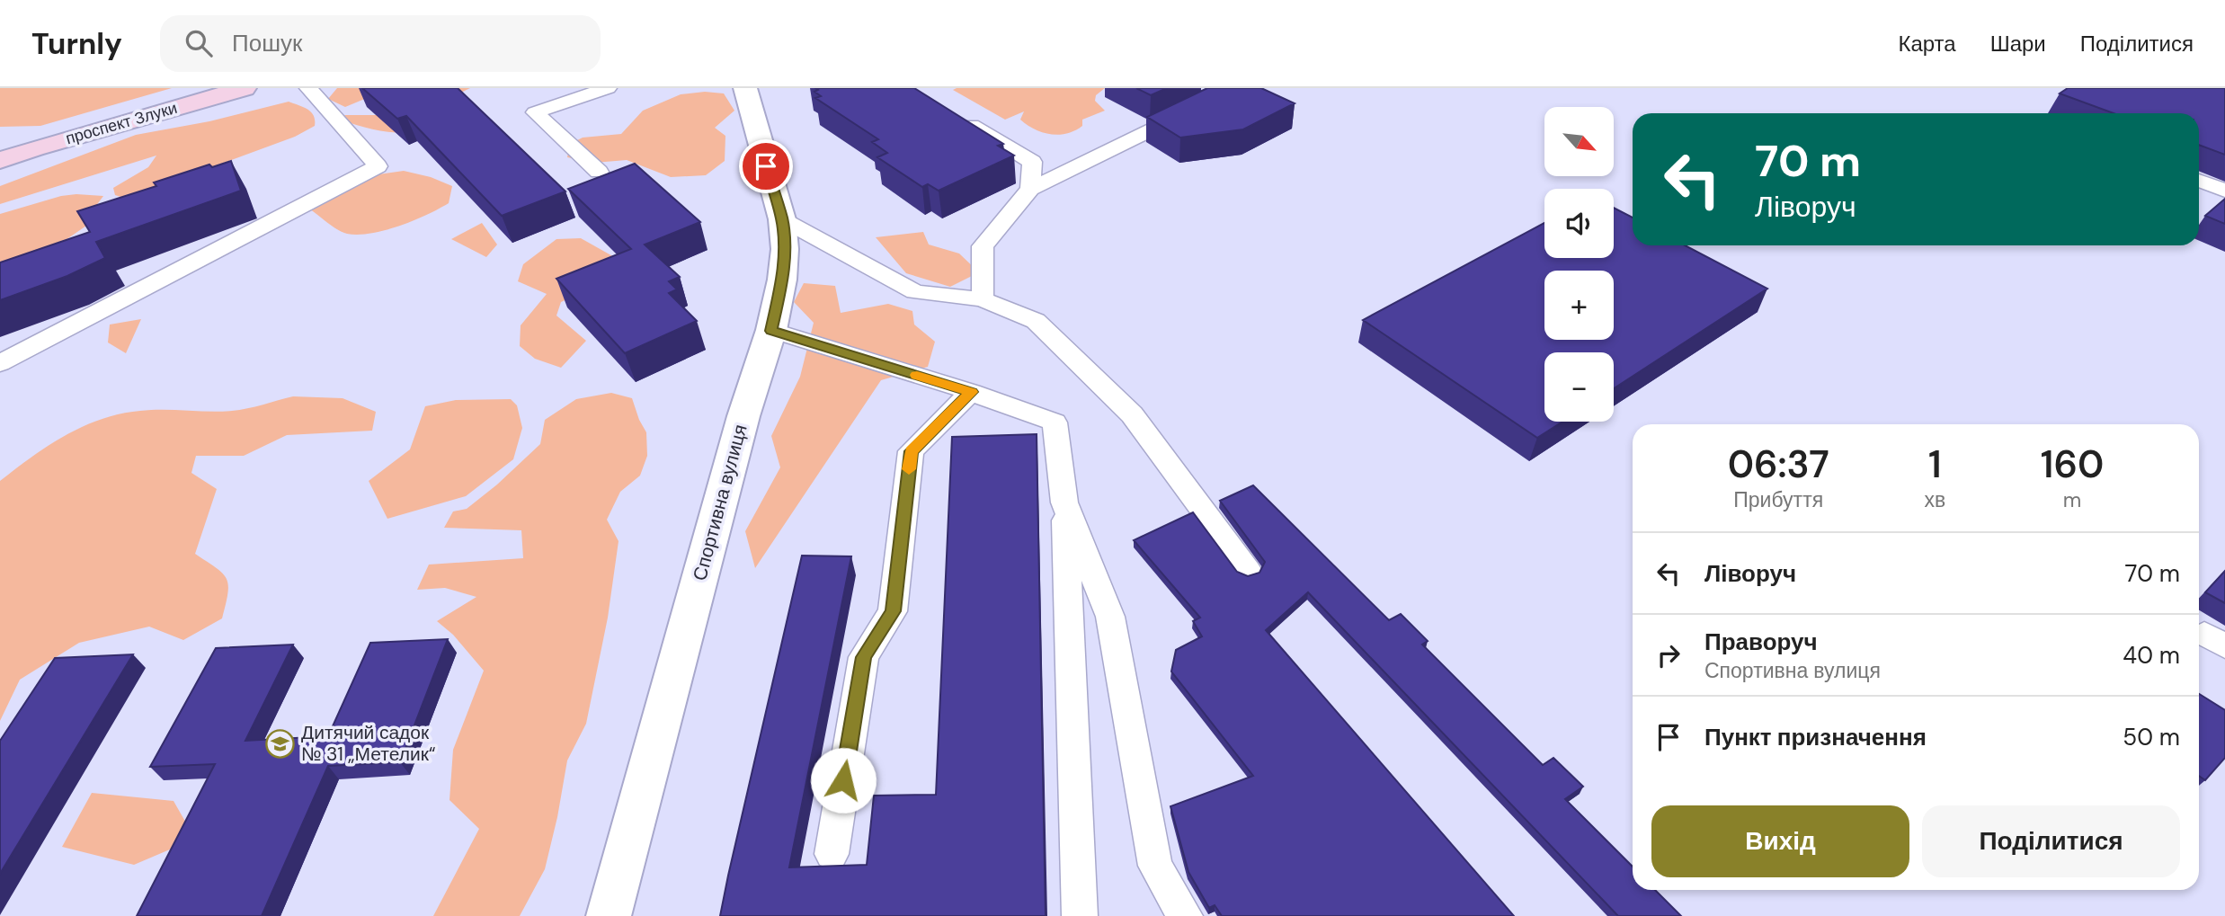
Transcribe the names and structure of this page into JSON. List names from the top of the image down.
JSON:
{
  "streets": {
    "main road": ["проспект Злуки"],
    "street": ["Спортивна вулиця"]
  },
  "places": {
    "school or university": ["Дитячий садок № 31 „Метелик“"]
  },
  "north": "bottom right",
  "page": {
    "header": "Turnly",
    "search": "Пошук",
    "nav": ["Карта", "Шари", "Поділитися"],
    "map_buttons": ["+", "−"],
    "turn": ["70 m", "Ліворуч"],
    "eta": [
      "06:37",
      "Прибуття",
      "1",
      "хв",
      "160",
      "m"
    ],
    "list": [
      {
        "name": "Ліворуч",
        "value": "70 m"
      },
      {
        "name": "Праворуч",
        "note": "Спортивна вулиця",
        "value": "40 m"
      },
      {
        "name": "Пункт призначення",
        "value": "50 m"
      }
    ],
    "buttons": ["Вихід", "Поділитися"]
  }
}
